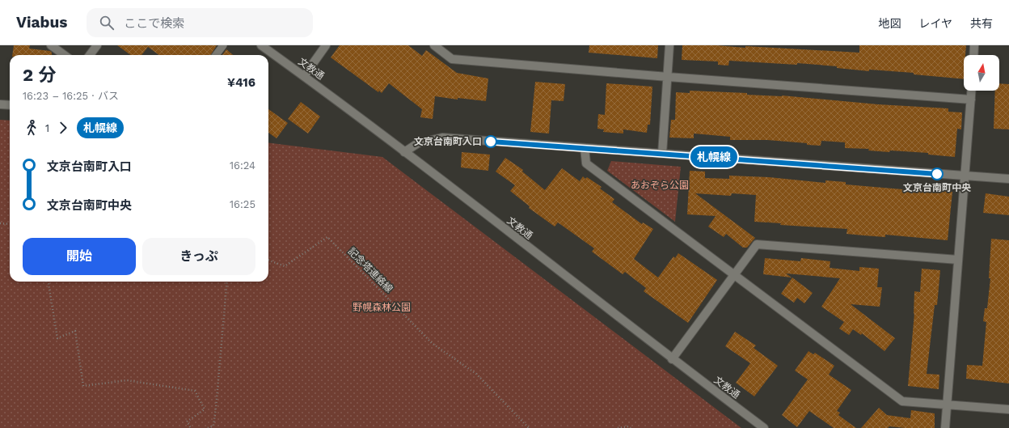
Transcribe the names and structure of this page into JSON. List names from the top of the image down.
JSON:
{
  "streets": {
    "street": ["文教通"],
    "path": ["記念塔連絡線"]
  },
  "parks": ["あおぞら公園", "野幌森林公園"],
  "places": ["文京台南町入口", "文京台南町中央"],
  "lines": ["bus line 札幌線"],
  "north": "top",
  "page": {
    "header": "Viabus",
    "search": "ここで検索",
    "nav": ["地図", "レイヤ", "共有"],
    "on_map": "札幌線",
    "heading": ["2 分", "16:23 – 16:25 · バス", "¥416"],
    "legs": ["1", "札幌線"],
    "list": [
      {
        "name": "文京台南町入口",
        "value": "16:24"
      },
      {
        "name": "文京台南町中央",
        "value": "16:25"
      }
    ],
    "buttons": ["開始", "きっぷ"]
  }
}
